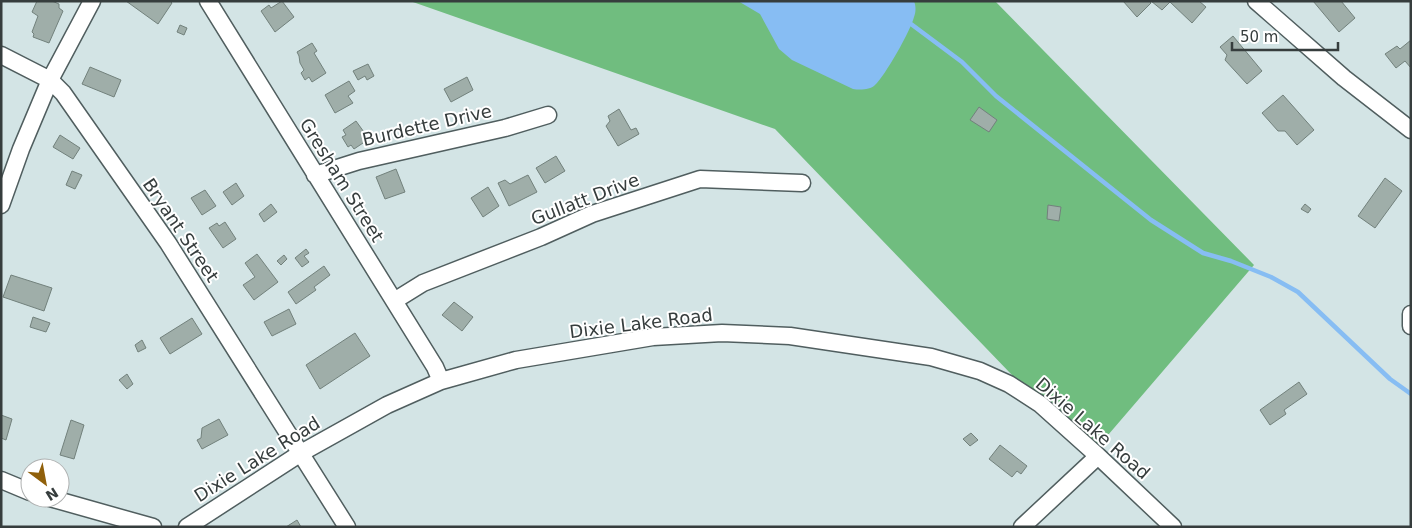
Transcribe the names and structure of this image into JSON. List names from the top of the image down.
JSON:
{
  "streets": {
    "street": [
      "Burdette Drive",
      "Gresham Street",
      "Gullatt Drive",
      "Bryant Street",
      "Dixie Lake Road"
    ]
  },
  "crossings": [
    ["Burdette Drive", "Gresham Street"],
    ["Gresham Street", "Gullatt Drive"],
    ["Gresham Street", "Dixie Lake Road"],
    ["Bryant Street", "Dixie Lake Road"]
  ],
  "scale_bar": "50 m",
  "north": "bottom right"
}
